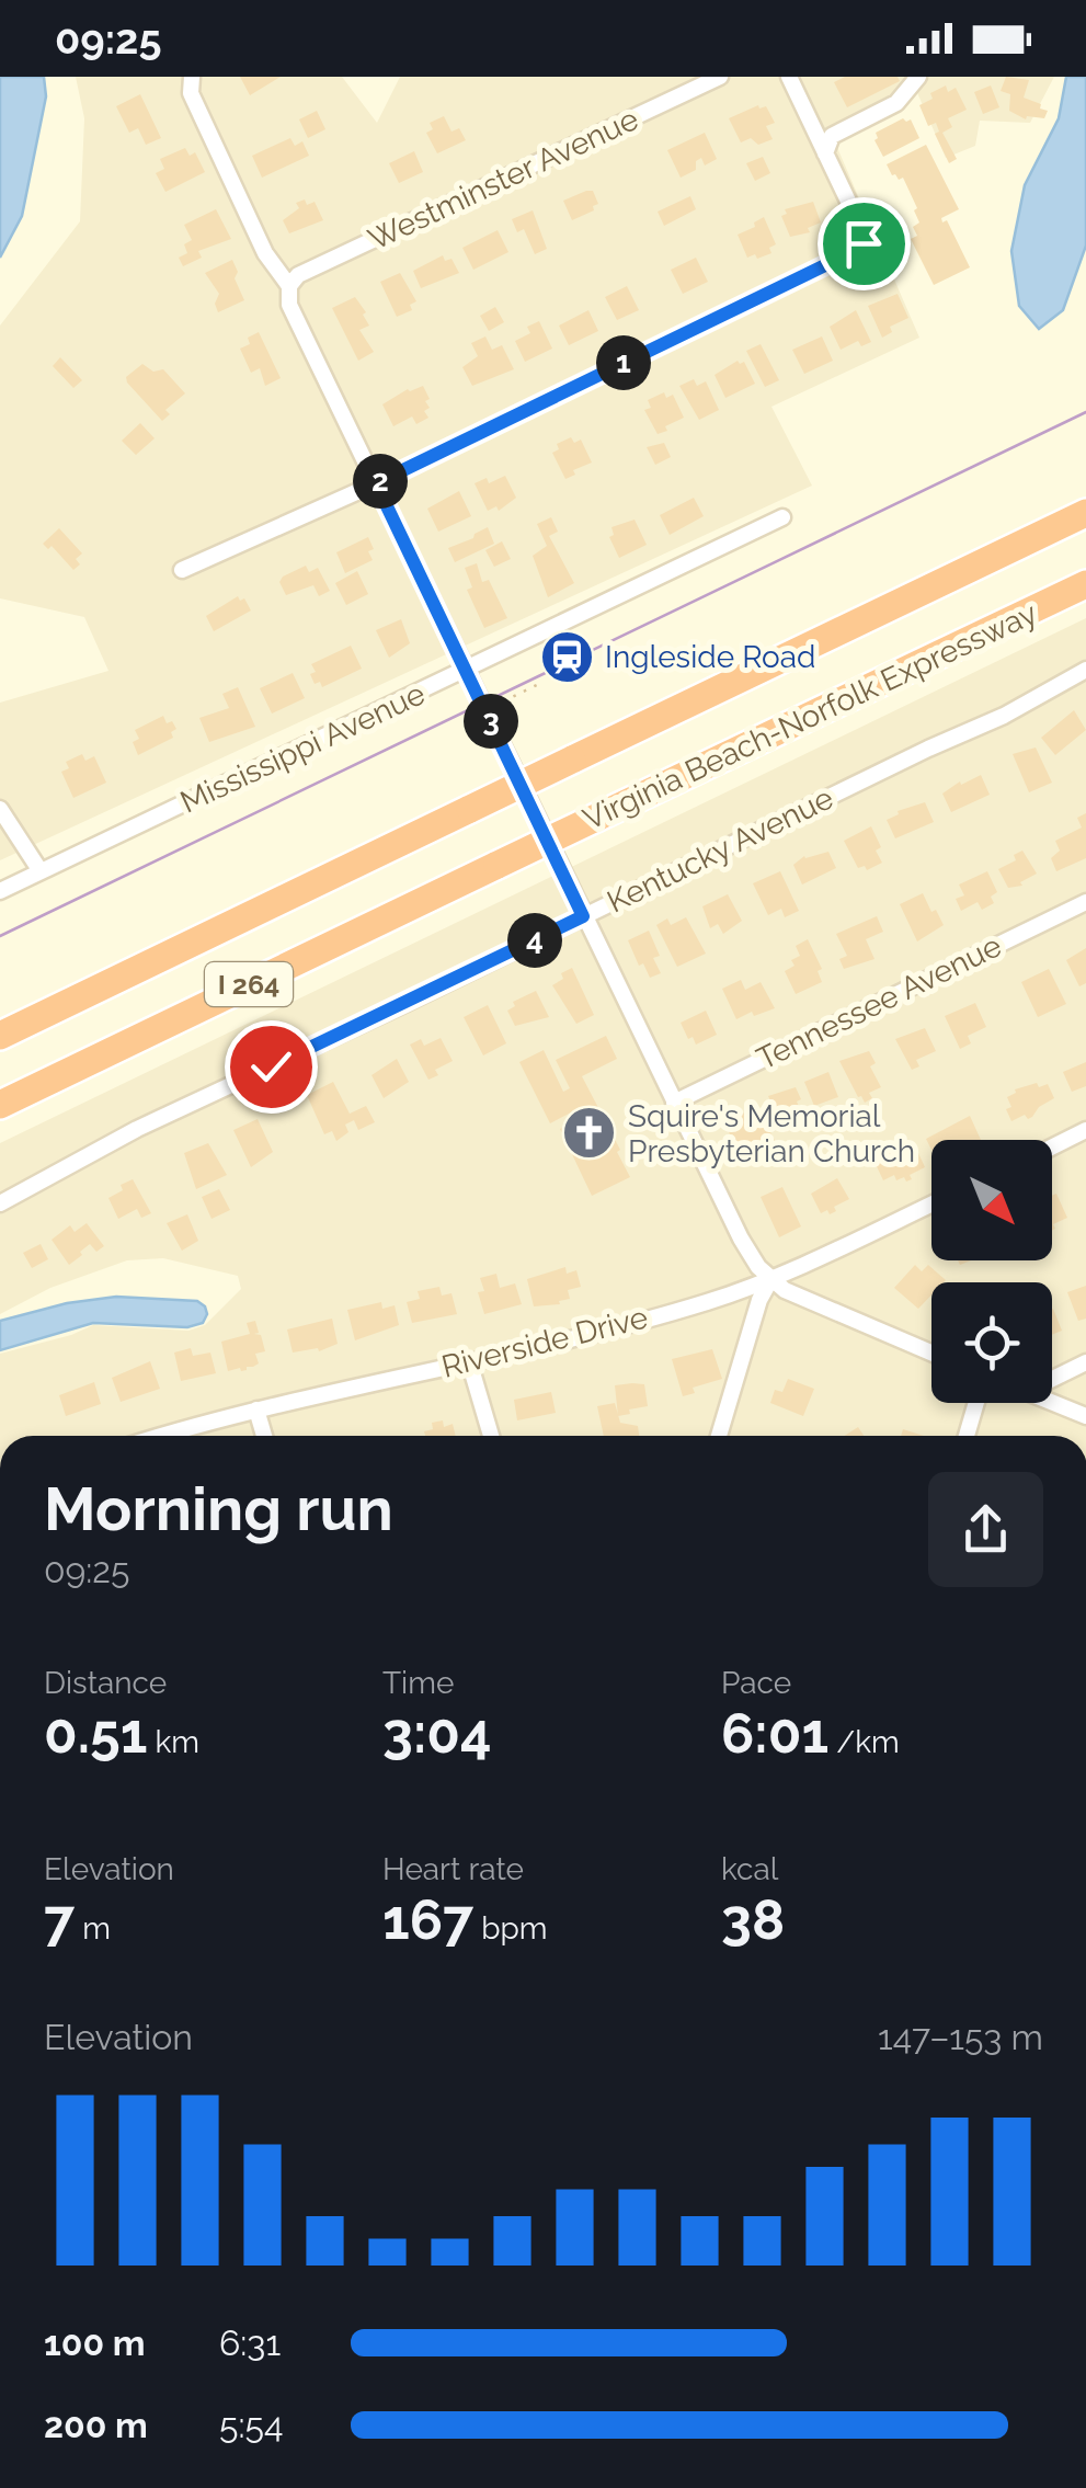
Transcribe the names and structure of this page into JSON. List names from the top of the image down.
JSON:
{
  "streets": {
    "highway": ["Virginia Beach-Norfolk Expressway", "I 264"],
    "street": [
      "Westminster Avenue",
      "Mississippi Avenue",
      "Kentucky Avenue",
      "Tennessee Avenue",
      "Riverside Drive"
    ]
  },
  "places": {
    "station": ["Ingleside Road"],
    "church": ["Squire's Memorial Presbyterian Church"]
  },
  "north": "bottom right",
  "page": {
    "status": "09:25",
    "pins": [
      "1",
      "2",
      "3",
      "4"
    ],
    "heading": ["Morning run", "09:25"],
    "stats": [
      ["Distance", "0.51 km"],
      ["Time", "3:04"],
      ["Pace", "6:01 /km"],
      ["Elevation", "7 m"],
      ["Heart rate", "167 bpm"],
      ["kcal", "38"]
    ],
    "chart": ["Elevation", "147–153 m"],
    "list": [
      {
        "name": "100 m",
        "note": "6:31"
      },
      {
        "name": "200 m",
        "note": "5:54"
      }
    ]
  }
}
